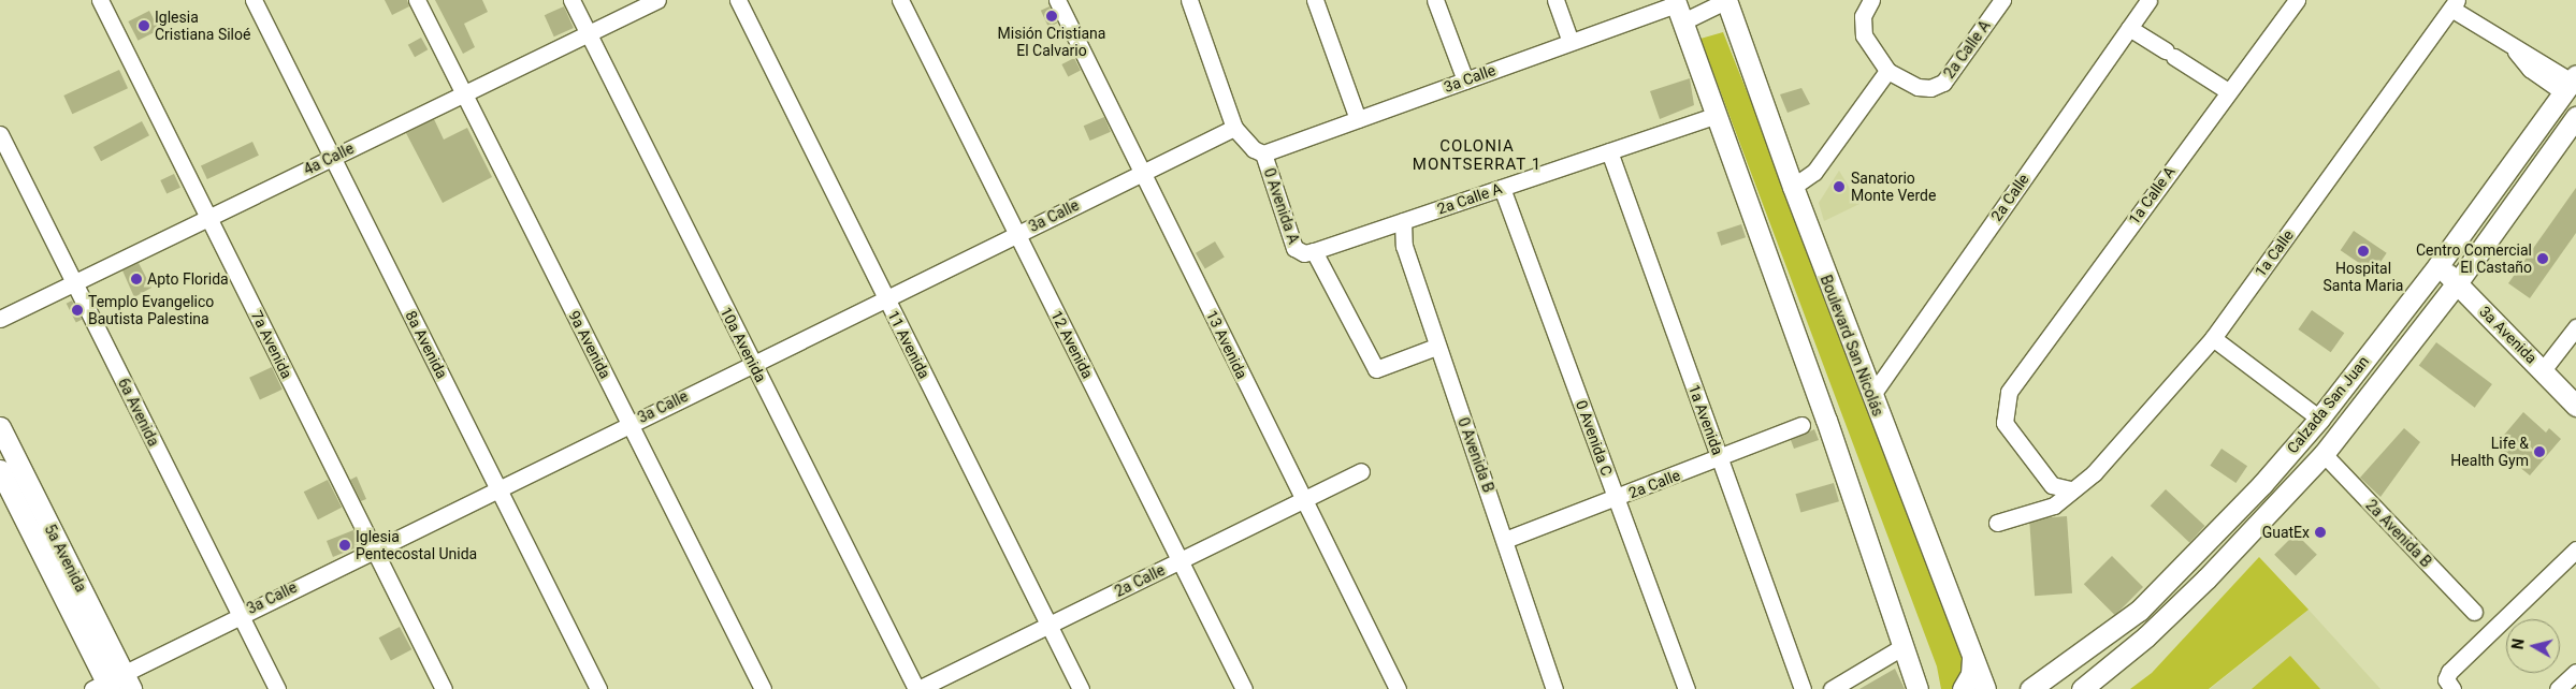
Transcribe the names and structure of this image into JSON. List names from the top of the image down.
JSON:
{
  "streets": {
    "main road": [
      "3a Avenida",
      "Boulevard San Nicolás",
      "Calzada San Juan",
      "5a Avenida"
    ],
    "street": [
      "2a Calle A",
      "3a Calle",
      "4a Calle",
      "1a Calle A",
      "2a Calle",
      "0 Avenida A",
      "1a Calle",
      "7a Avenida",
      "8a Avenida",
      "9a Avenida",
      "10a Avenida",
      "11 Avenida",
      "12 Avenida",
      "13 Avenida",
      "6a Avenida",
      "1a Avenida",
      "0 Avenida C",
      "0 Avenida B",
      "2a Avenida B"
    ]
  },
  "crossings": [
    ["2a Calle A", "0 Avenida A"],
    ["2a Calle A", "1a Avenida"],
    ["2a Calle A", "0 Avenida C"],
    ["2a Calle A", "0 Avenida B"],
    ["3a Calle", "0 Avenida A"],
    ["3a Calle", "7a Avenida"],
    ["3a Calle", "8a Avenida"],
    ["3a Calle", "9a Avenida"],
    ["3a Calle", "10a Avenida"],
    ["3a Calle", "11 Avenida"],
    ["3a Calle", "12 Avenida"],
    ["3a Calle", "13 Avenida"],
    ["3a Calle", "Boulevard San Nicolás"],
    ["3a Calle", "6a Avenida"],
    ["3a Calle", "5a Avenida"],
    ["4a Calle", "7a Avenida"],
    ["4a Calle", "8a Avenida"],
    ["4a Calle", "9a Avenida"],
    ["4a Calle", "10a Avenida"],
    ["4a Calle", "6a Avenida"],
    ["1a Calle A", "1a Calle"],
    ["2a Calle", "10a Avenida"],
    ["2a Calle", "11 Avenida"],
    ["2a Calle", "12 Avenida"],
    ["2a Calle", "13 Avenida"],
    ["2a Calle", "Boulevard San Nicolás"],
    ["2a Calle", "1a Avenida"],
    ["2a Calle", "0 Avenida C"],
    ["2a Calle", "0 Avenida B"],
    ["0 Avenida A", "0 Avenida B"],
    ["3a Avenida", "Calzada San Juan"],
    ["Calzada San Juan", "2a Avenida B"]
  ],
  "districts": ["COLONIA MONTSERRAT 1"],
  "places": [
    "Misión Cristiana El Calvario",
    "Iglesia Cristiana Siloé",
    "Sanatorio Monte Verde",
    "Hospital Santa Maria",
    "Centro Comercial El Castaño",
    "Apto Florida",
    "Templo Evangelico Bautista Palestina",
    "Life & Health Gym",
    "GuatEx",
    "Iglesia Pentecostal Unida"
  ],
  "north": "left"
}
